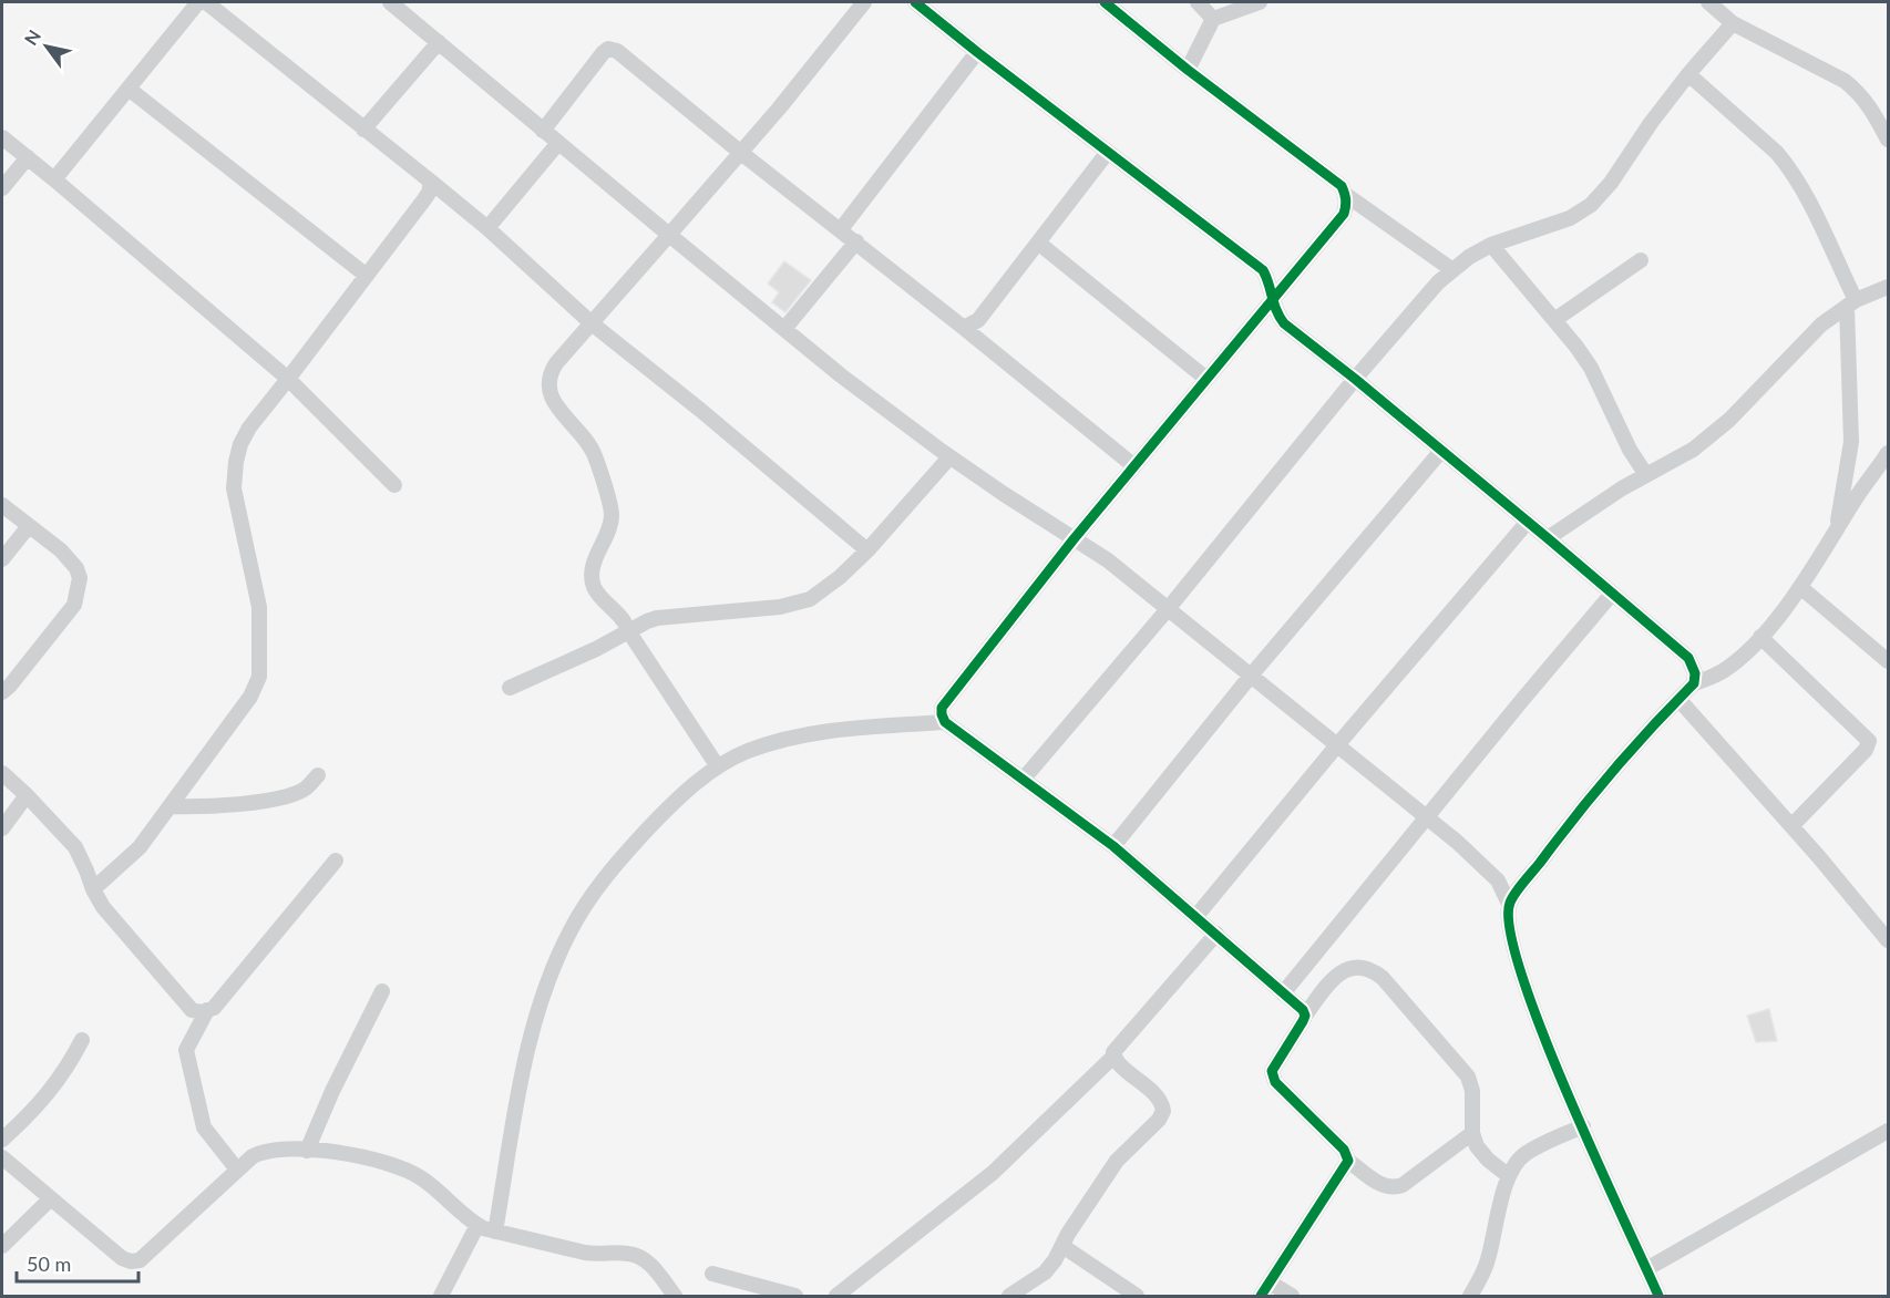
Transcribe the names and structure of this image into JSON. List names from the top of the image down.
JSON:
{
  "scale_bar": "50 m",
  "north": "top left"
}
